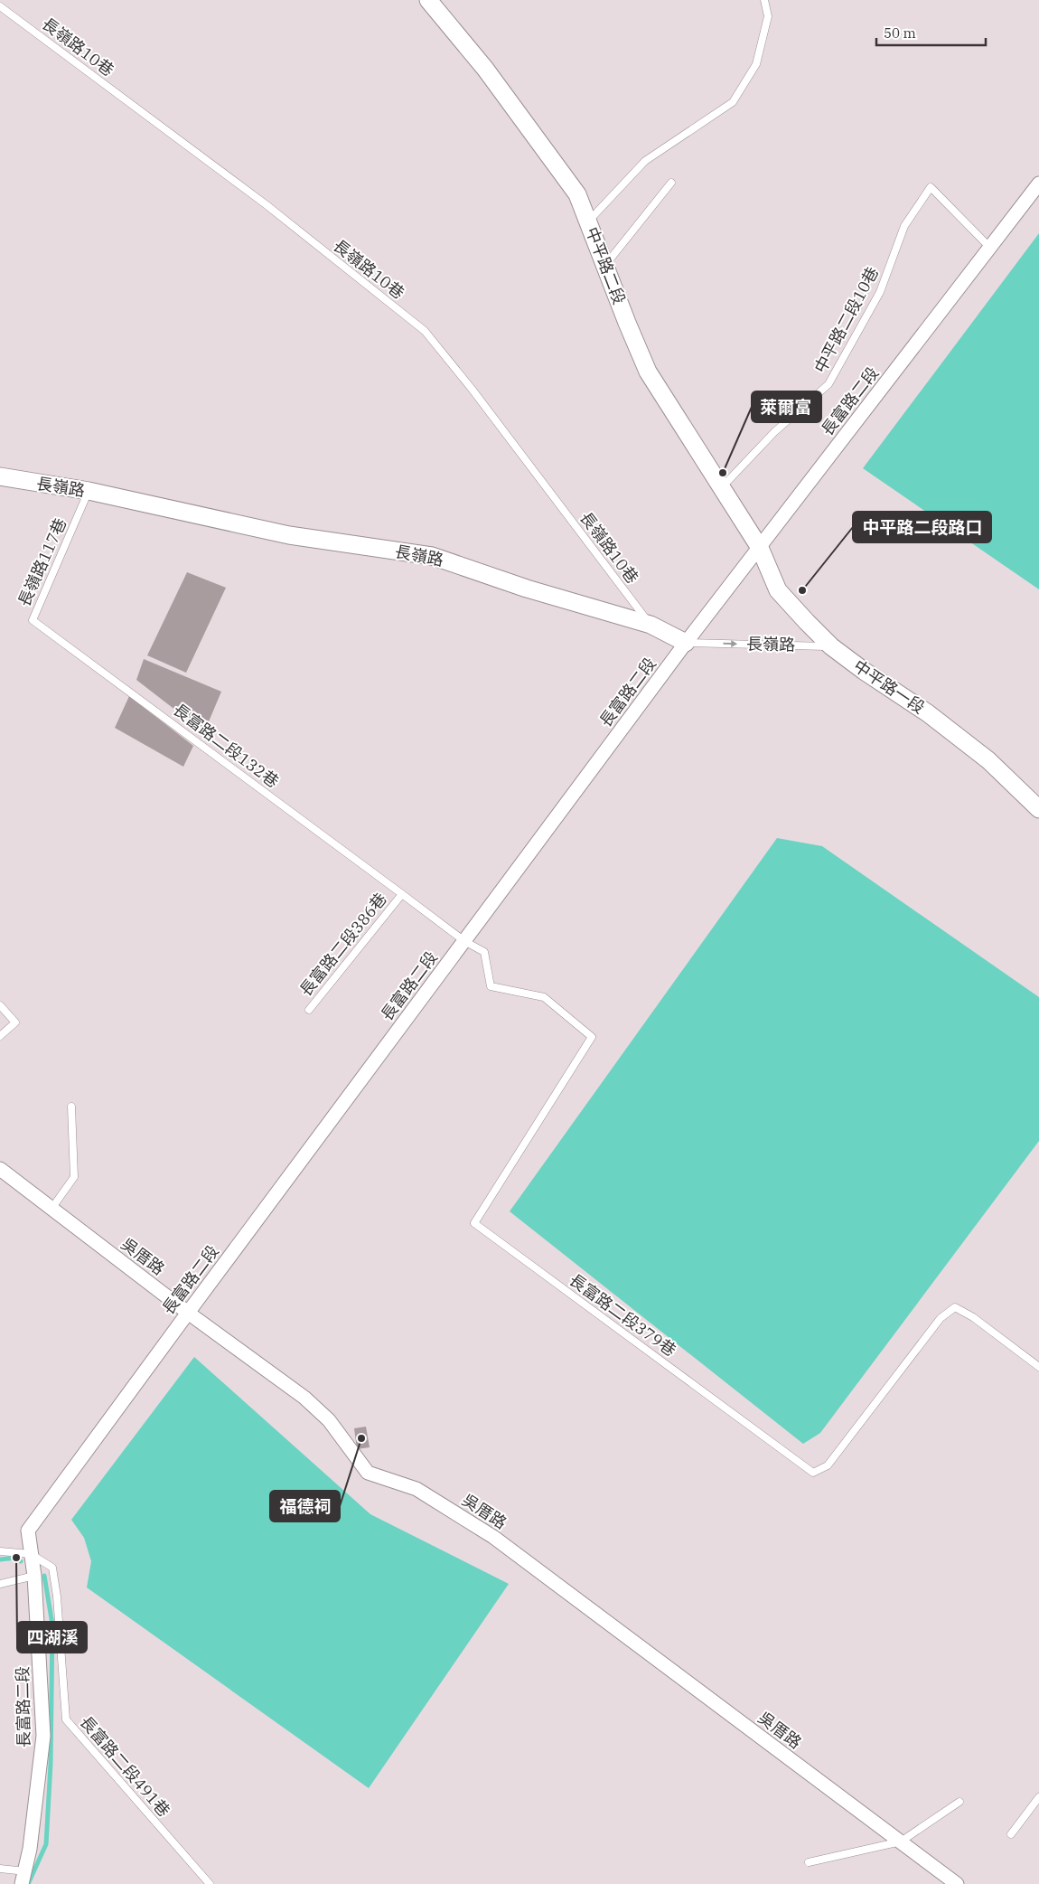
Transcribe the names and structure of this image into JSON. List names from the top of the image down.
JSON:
{
  "streets": {
    "street": [
      "中平路二段",
      "長富路二段",
      "長嶺路",
      "中平路一段",
      "吳厝路"
    ],
    "lane": [
      "長嶺路10巷",
      "中平路二段10巷",
      "長嶺路117巷",
      "長富路二段132巷",
      "長富路二段386巷",
      "長富路二段379巷",
      "長富路二段491巷"
    ]
  },
  "crossings": [
    ["長嶺路10巷", "長嶺路"],
    ["中平路二段", "中平路二段10巷"],
    ["中平路二段", "長富路二段"],
    ["中平路二段", "中平路一段"],
    ["中平路二段10巷", "長富路二段"],
    ["長富路二段", "長嶺路"],
    ["長富路二段", "中平路一段"],
    ["長富路二段", "長富路二段386巷"],
    ["長富路二段", "吳厝路"],
    ["長富路二段", "長富路二段379巷"],
    ["長富路二段", "長富路二段491巷"],
    ["長嶺路", "長嶺路117巷"],
    ["長嶺路", "中平路一段"],
    ["長嶺路117巷", "長富路二段132巷"],
    ["長富路二段132巷", "長富路二段386巷"],
    ["長富路二段386巷", "長富路二段379巷"]
  ],
  "places": [
    "萊爾富",
    "中平路二段路口",
    "福德祠",
    "四湖溪"
  ],
  "scale_bar": "50 m"
}
